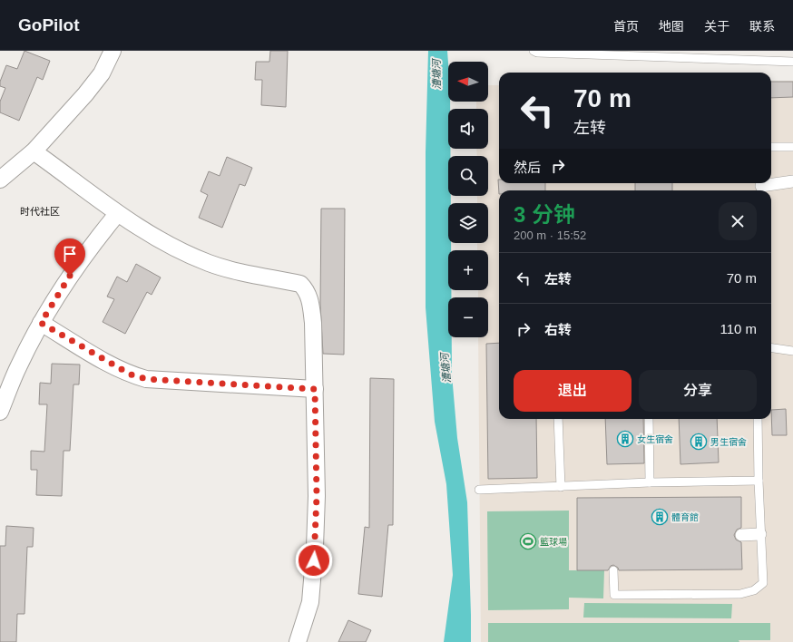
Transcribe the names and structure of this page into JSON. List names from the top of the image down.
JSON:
{
  "districts": ["时代社区"],
  "water": ["漕塘河"],
  "places": {
    "building": ["女生宿舍", "男生宿舍", "體育館"],
    "sports": ["籃球場"]
  },
  "north": "left",
  "page": {
    "header": "GoPilot",
    "nav": [
      "首页",
      "地图",
      "关于",
      "联系"
    ],
    "map_buttons": ["+", "−"],
    "turn": ["70 m", "左转"],
    "then": "然后",
    "heading": ["3 分钟", "200 m · 15:52"],
    "list": [
      {
        "name": "左转",
        "value": "70 m"
      },
      {
        "name": "右转",
        "value": "110 m"
      }
    ],
    "buttons": ["退出", "分享"]
  }
}
